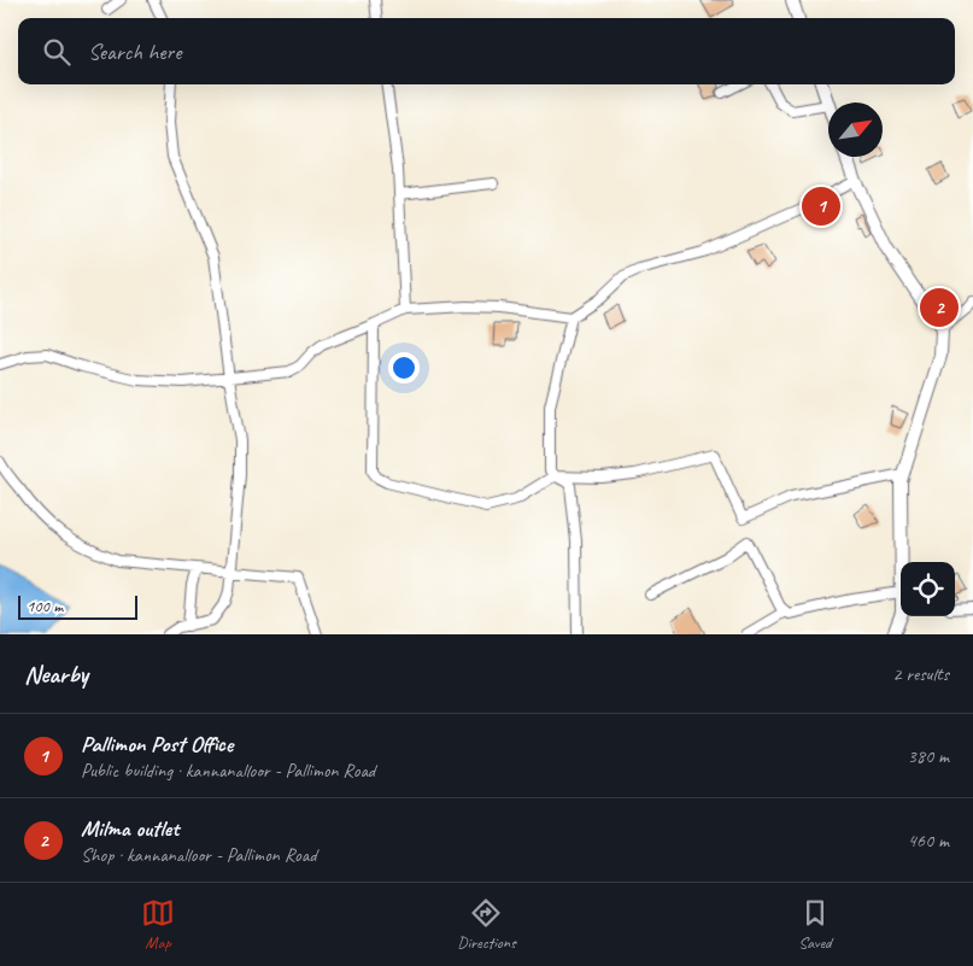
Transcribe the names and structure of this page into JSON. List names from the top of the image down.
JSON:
{
  "scale_bar": "100 m",
  "north": "top right",
  "page": {
    "search": "Search here",
    "pins": ["1", "2"],
    "scale": "100 m",
    "heading": ["Nearby", "2 results"],
    "list": [
      {
        "mark": "1",
        "name": "Pallimon Post Office",
        "note": "Public building · kannanalloor - Pallimon Road",
        "value": "380 m"
      },
      {
        "mark": "2",
        "name": "Milma outlet",
        "note": "Shop · kannanalloor - Pallimon Road",
        "value": "460 m"
      }
    ],
    "nav": ["Map", "Directions", "Saved"]
  }
}
